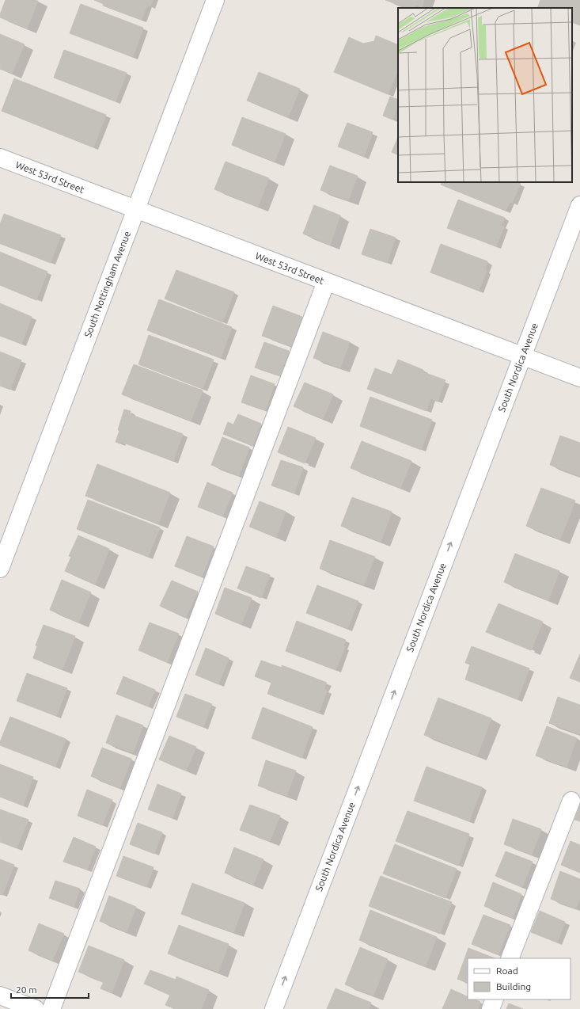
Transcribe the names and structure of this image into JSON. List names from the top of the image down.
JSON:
{
  "streets": {
    "street": ["West 53rd Street", "South Nottingham Avenue", "South Nordica Avenue"]
  },
  "crossings": [
    ["West 53rd Street", "South Nottingham Avenue"],
    ["West 53rd Street", "South Nordica Avenue"]
  ],
  "one_way": ["South Nordica Avenue"],
  "legend": ["Road", "Building"],
  "scale_bar": "20 m"
}
